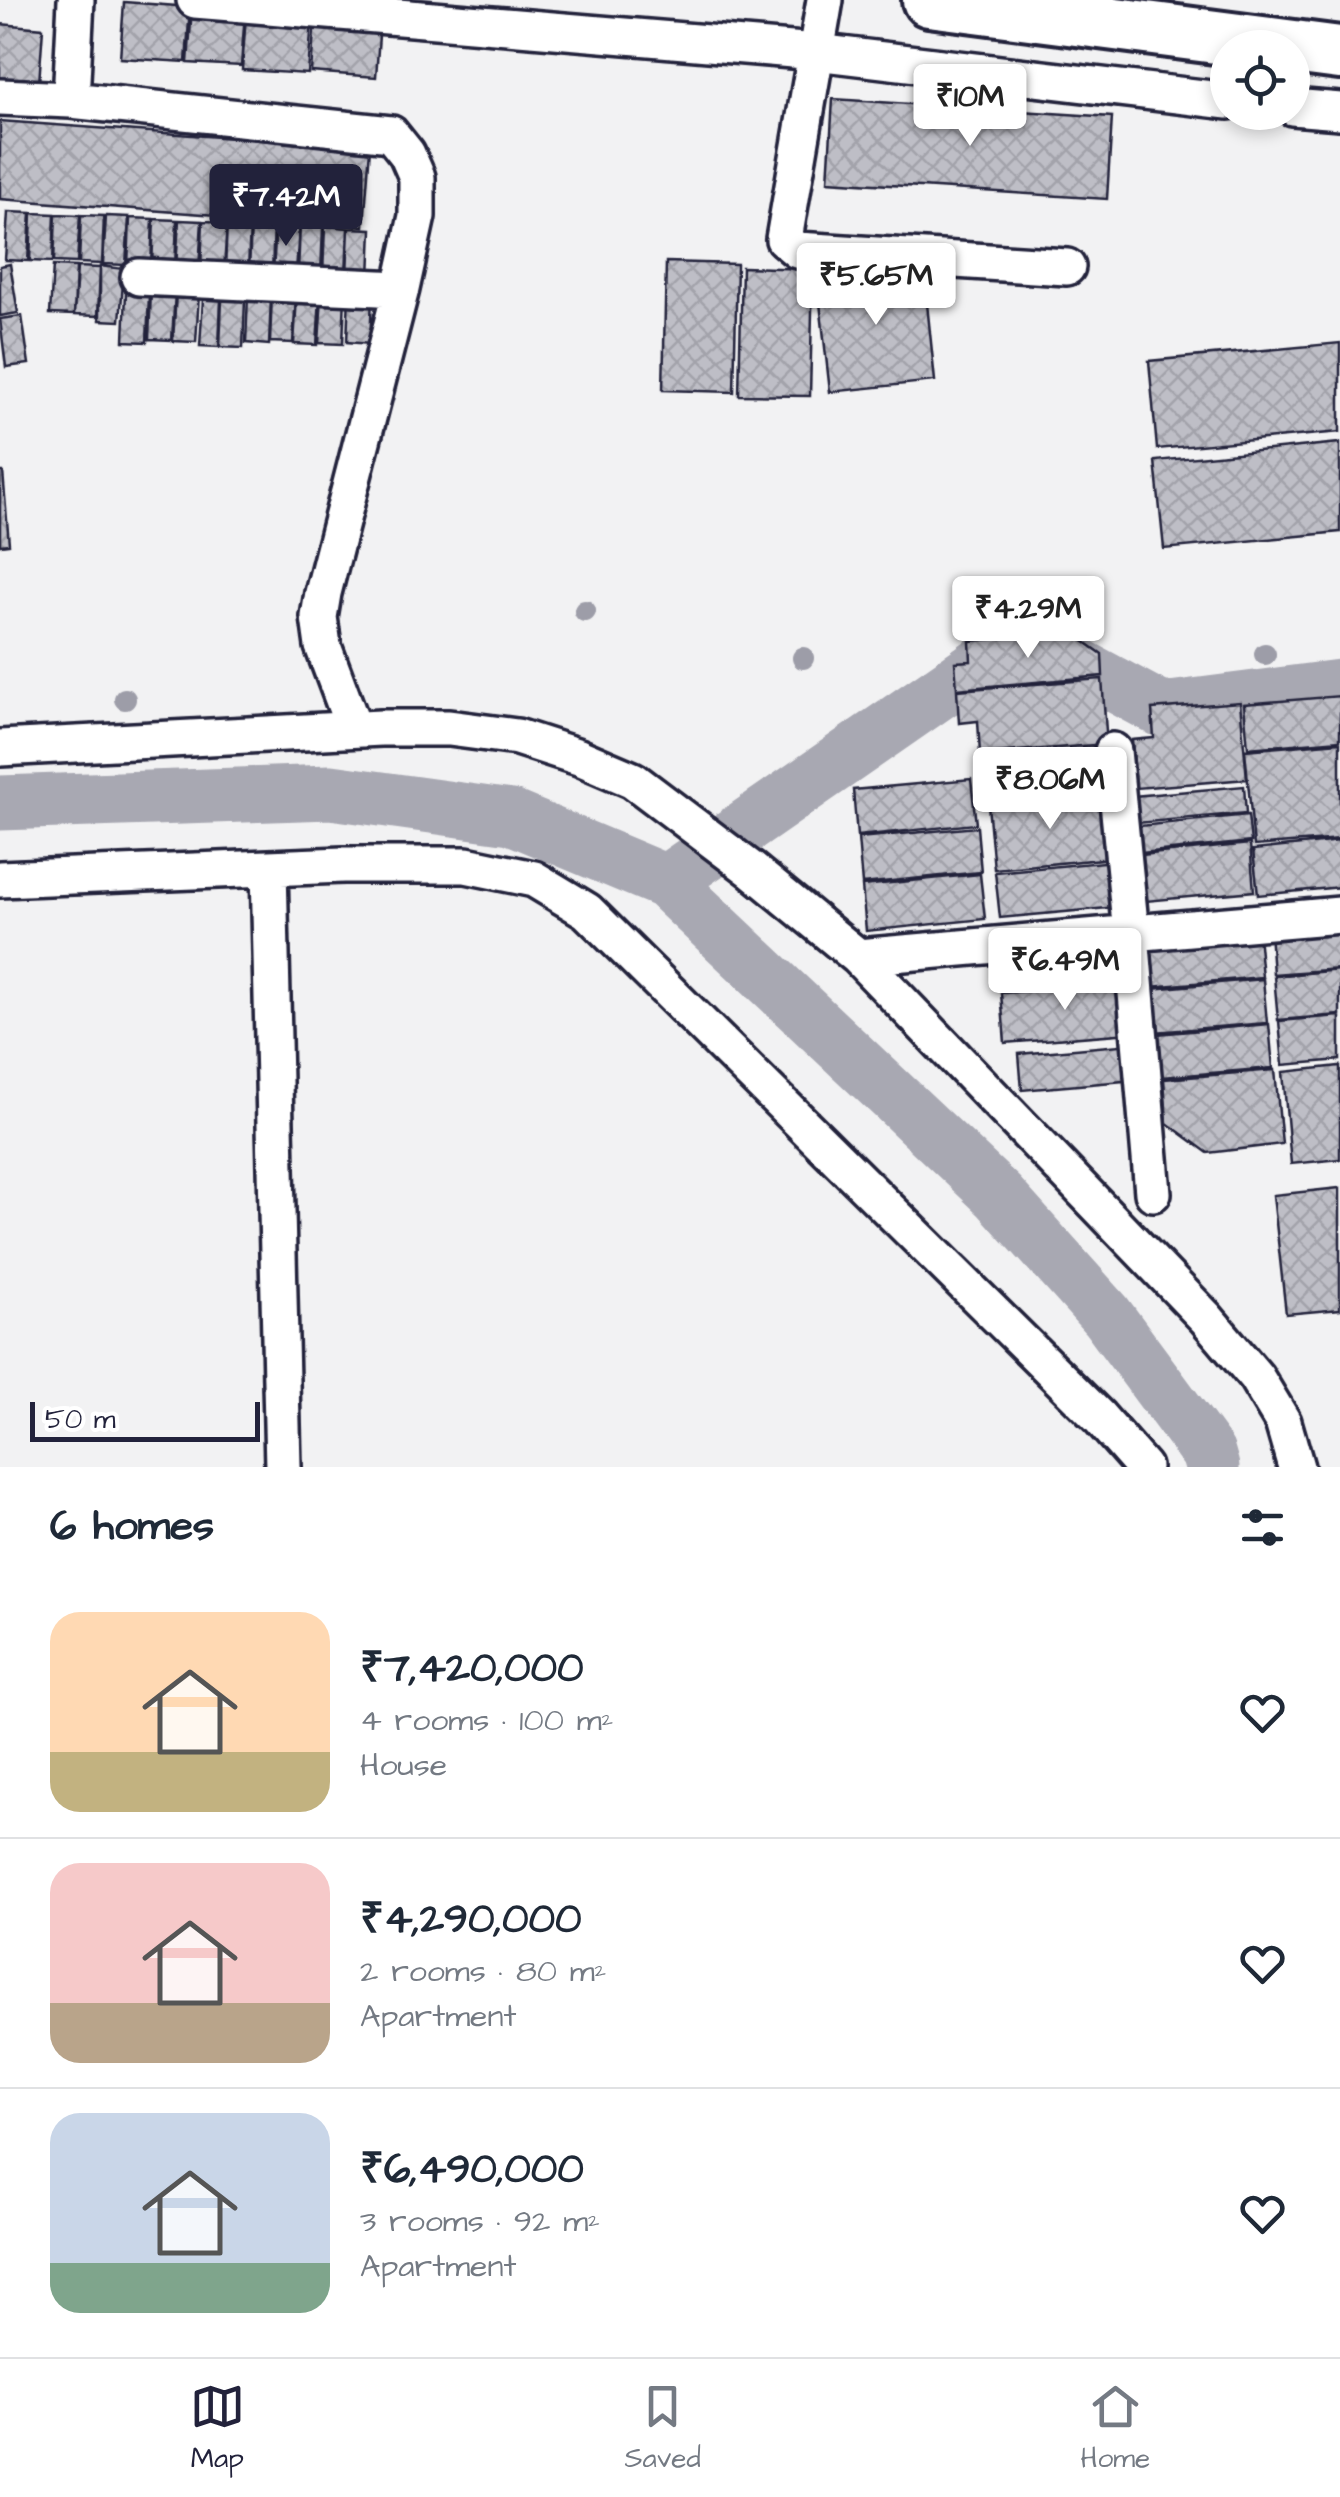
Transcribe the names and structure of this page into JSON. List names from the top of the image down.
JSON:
{
  "scale_bar": "50 m",
  "page": {
    "price": [
      "₹10M",
      "₹7.42M",
      "₹5.65M",
      "₹4.29M",
      "₹8.06M",
      "₹6.49M"
    ],
    "scale": "50 m",
    "heading": "6 homes",
    "list": [
      {
        "name": "₹7,420,000",
        "note": "4 rooms · 100 m² · House"
      },
      {
        "name": "₹4,290,000",
        "note": "2 rooms · 80 m² · Apartment"
      },
      {
        "name": "₹6,490,000",
        "note": "3 rooms · 92 m² · Apartment"
      }
    ],
    "tabs": ["Map", "Saved", "Home"]
  }
}
